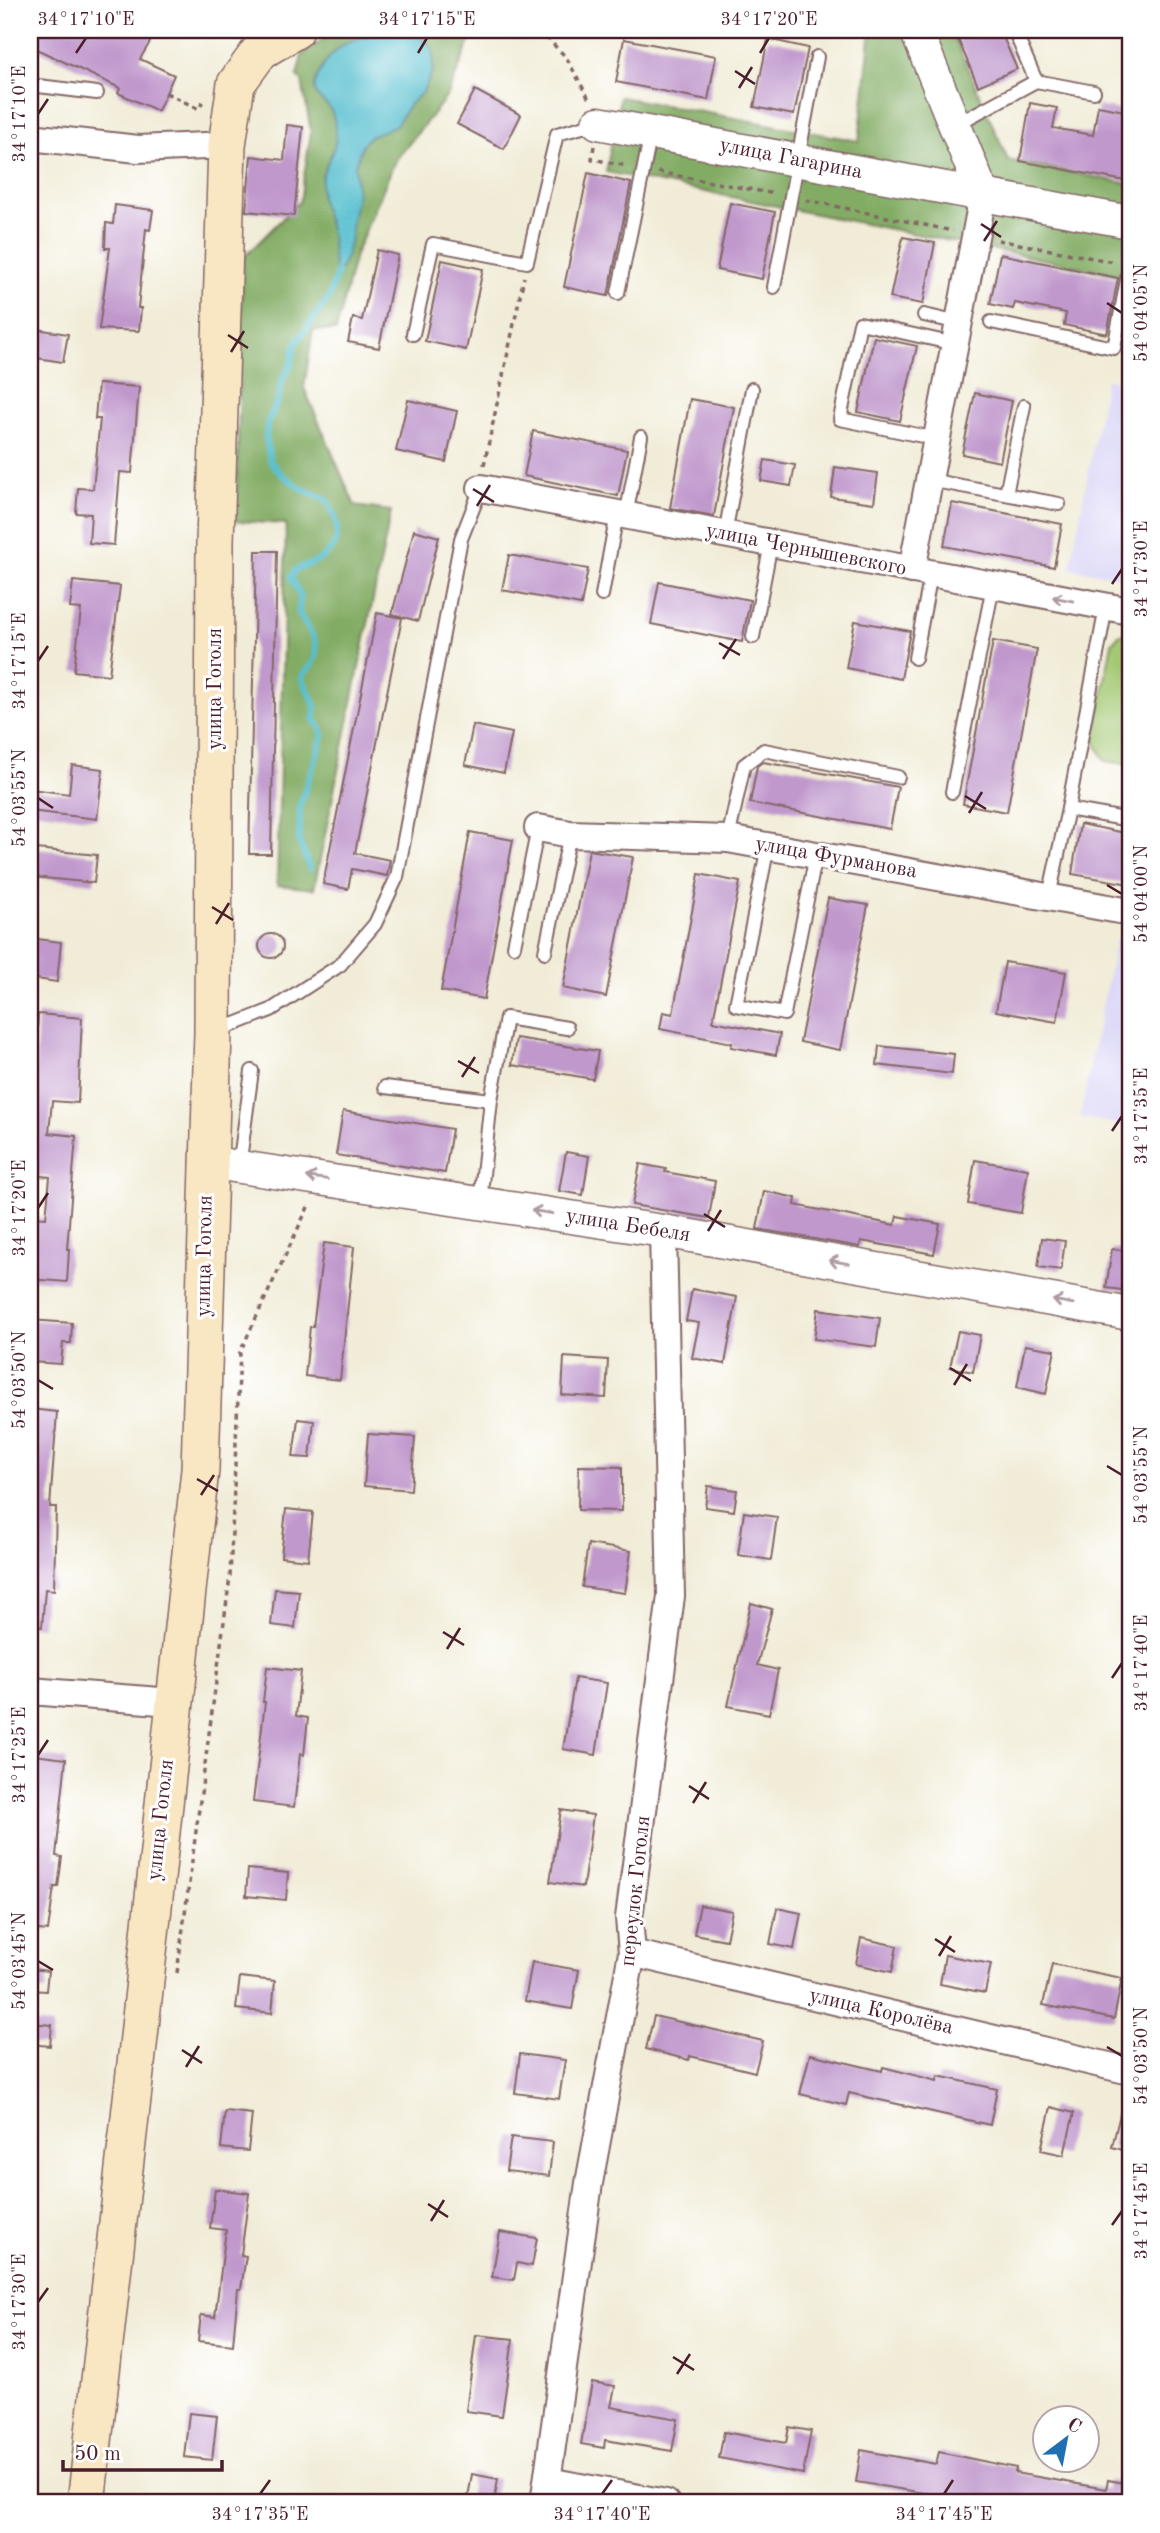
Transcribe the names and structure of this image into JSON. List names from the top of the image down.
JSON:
{
  "streets": {
    "main road": ["улица Гоголя"],
    "street": [
      "улица Гагарина",
      "улица Чернышевского",
      "улица Фурманова",
      "улица Бебеля",
      "переулок Гоголя",
      "улица Королёва"
    ]
  },
  "crossings": [
    ["улица Гоголя", "улица Бебеля"],
    ["улица Бебеля", "переулок Гоголя"],
    ["переулок Гоголя", "улица Королёва"]
  ],
  "one_way": ["улица Бебеля"],
  "scale_bar": "50 m",
  "north": "top right",
  "coordinates": [
    "34°17'10\"E",
    "34°17'15\"E",
    "34°17'20\"E",
    "54°04'05\"N",
    "34°17'30\"E",
    "54°03'55\"N",
    "54°04'00\"N",
    "34°17'35\"E",
    "54°03'50\"N",
    "34°17'40\"E",
    "34°17'25\"E",
    "54°03'45\"N",
    "34°17'45\"E"
  ]
}
